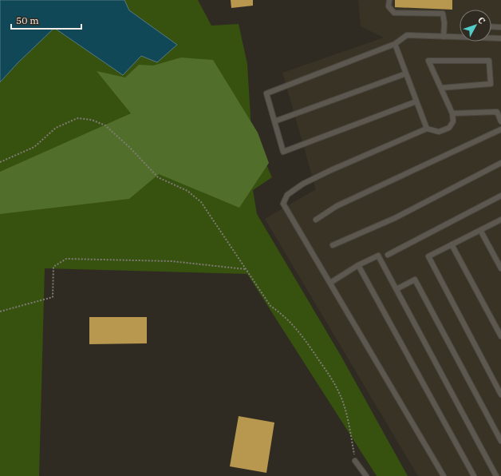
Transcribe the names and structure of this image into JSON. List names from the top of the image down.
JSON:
{
  "scale_bar": "50 m",
  "north": "top right"
}
